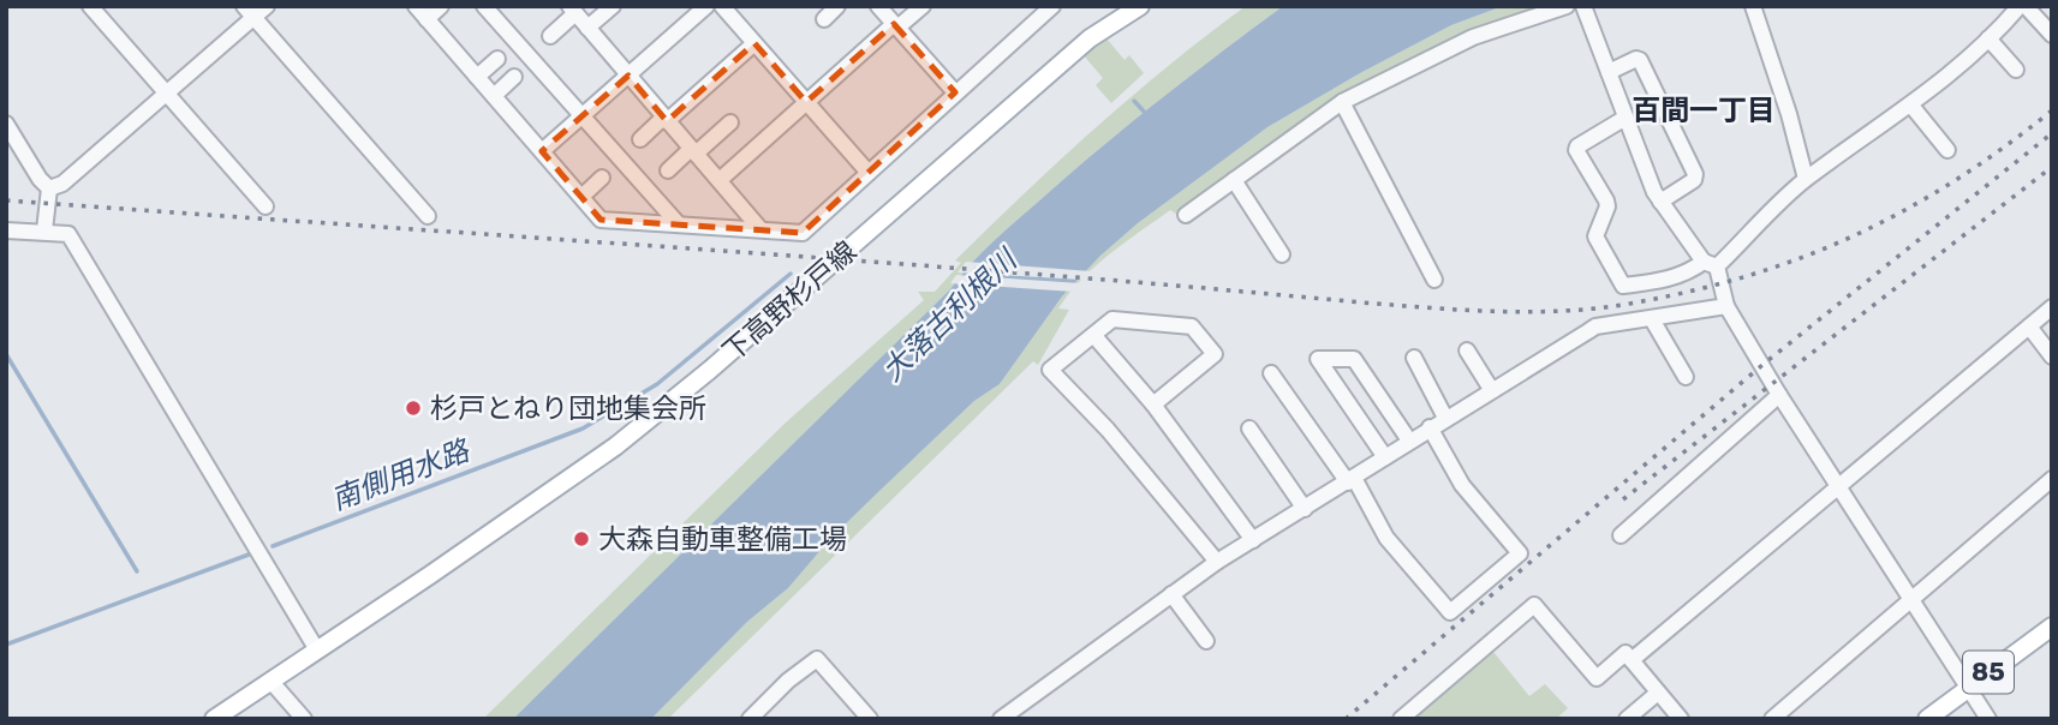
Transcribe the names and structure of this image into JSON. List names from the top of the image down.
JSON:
{
  "streets": {
    "main road": ["下高野杉戸線", "85"]
  },
  "districts": ["百間一丁目"],
  "water": ["大落古利根川", "南側用水路"],
  "places": ["杉戸とねり団地集会所", "大森自動車整備工場"]
}
